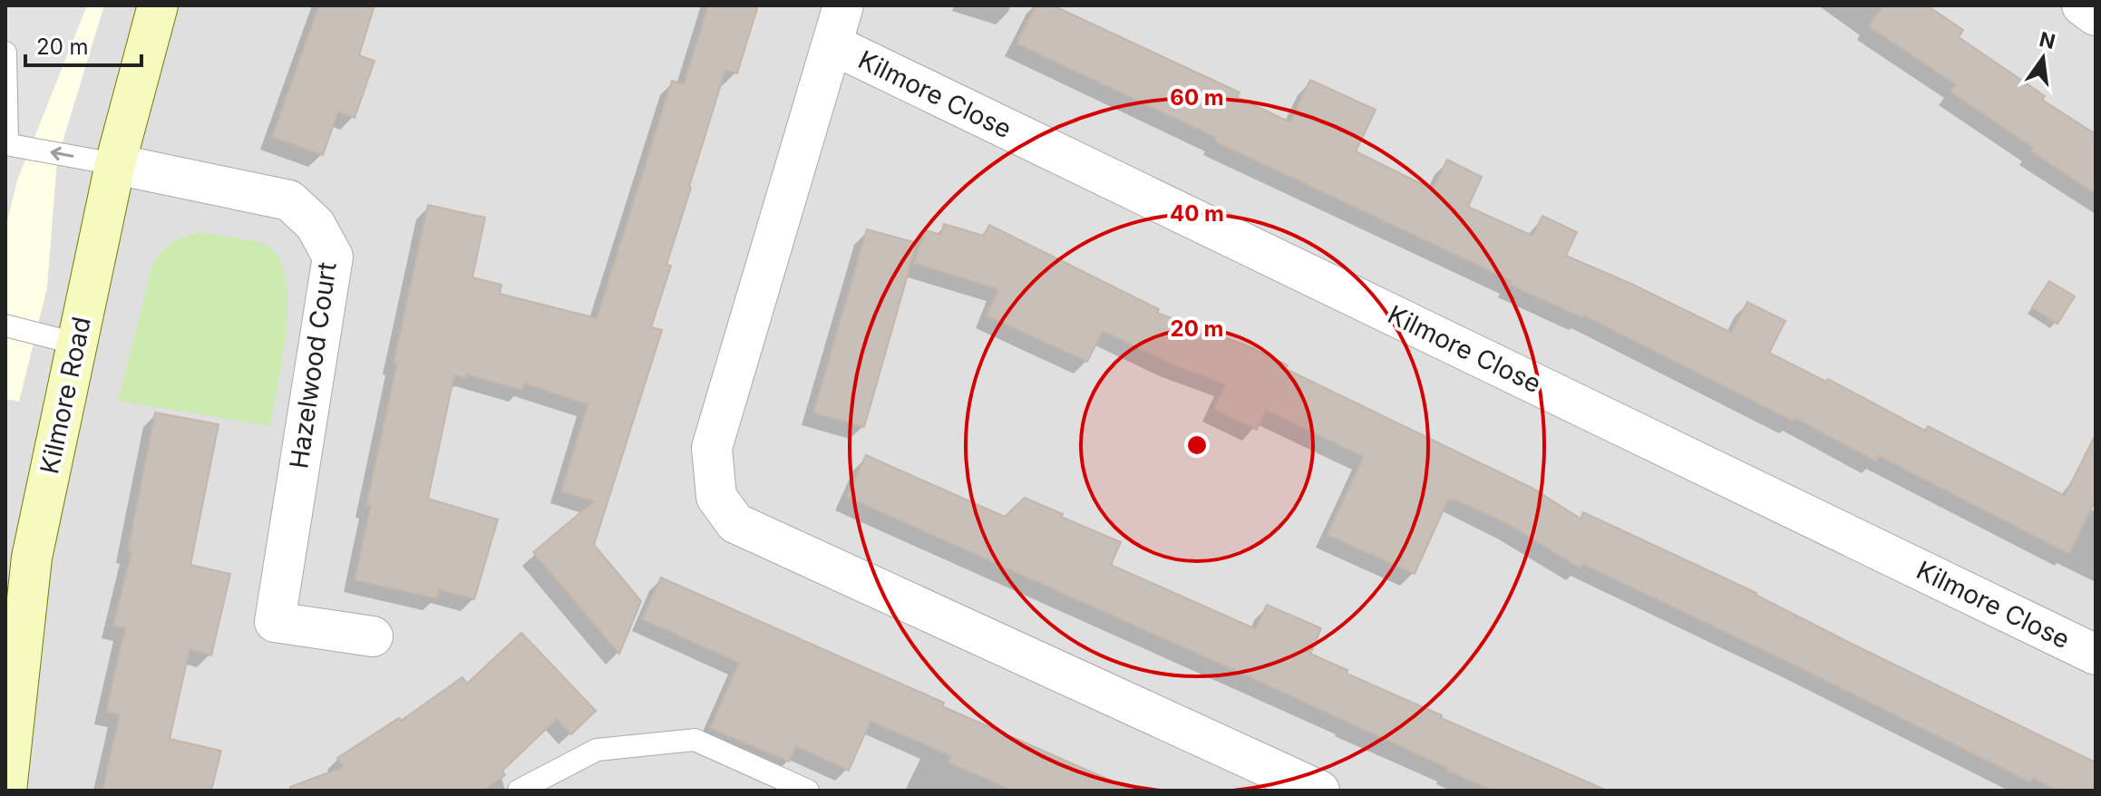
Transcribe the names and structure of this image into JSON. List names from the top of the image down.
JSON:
{
  "streets": {
    "street": ["Kilmore Close", "Hazelwood Court", "Kilmore Road"]
  },
  "crossings": [
    ["Hazelwood Court", "Kilmore Road"]
  ],
  "scale_bar": "20 m",
  "north": "top",
  "rings": ["60 m", "40 m", "20 m"]
}
